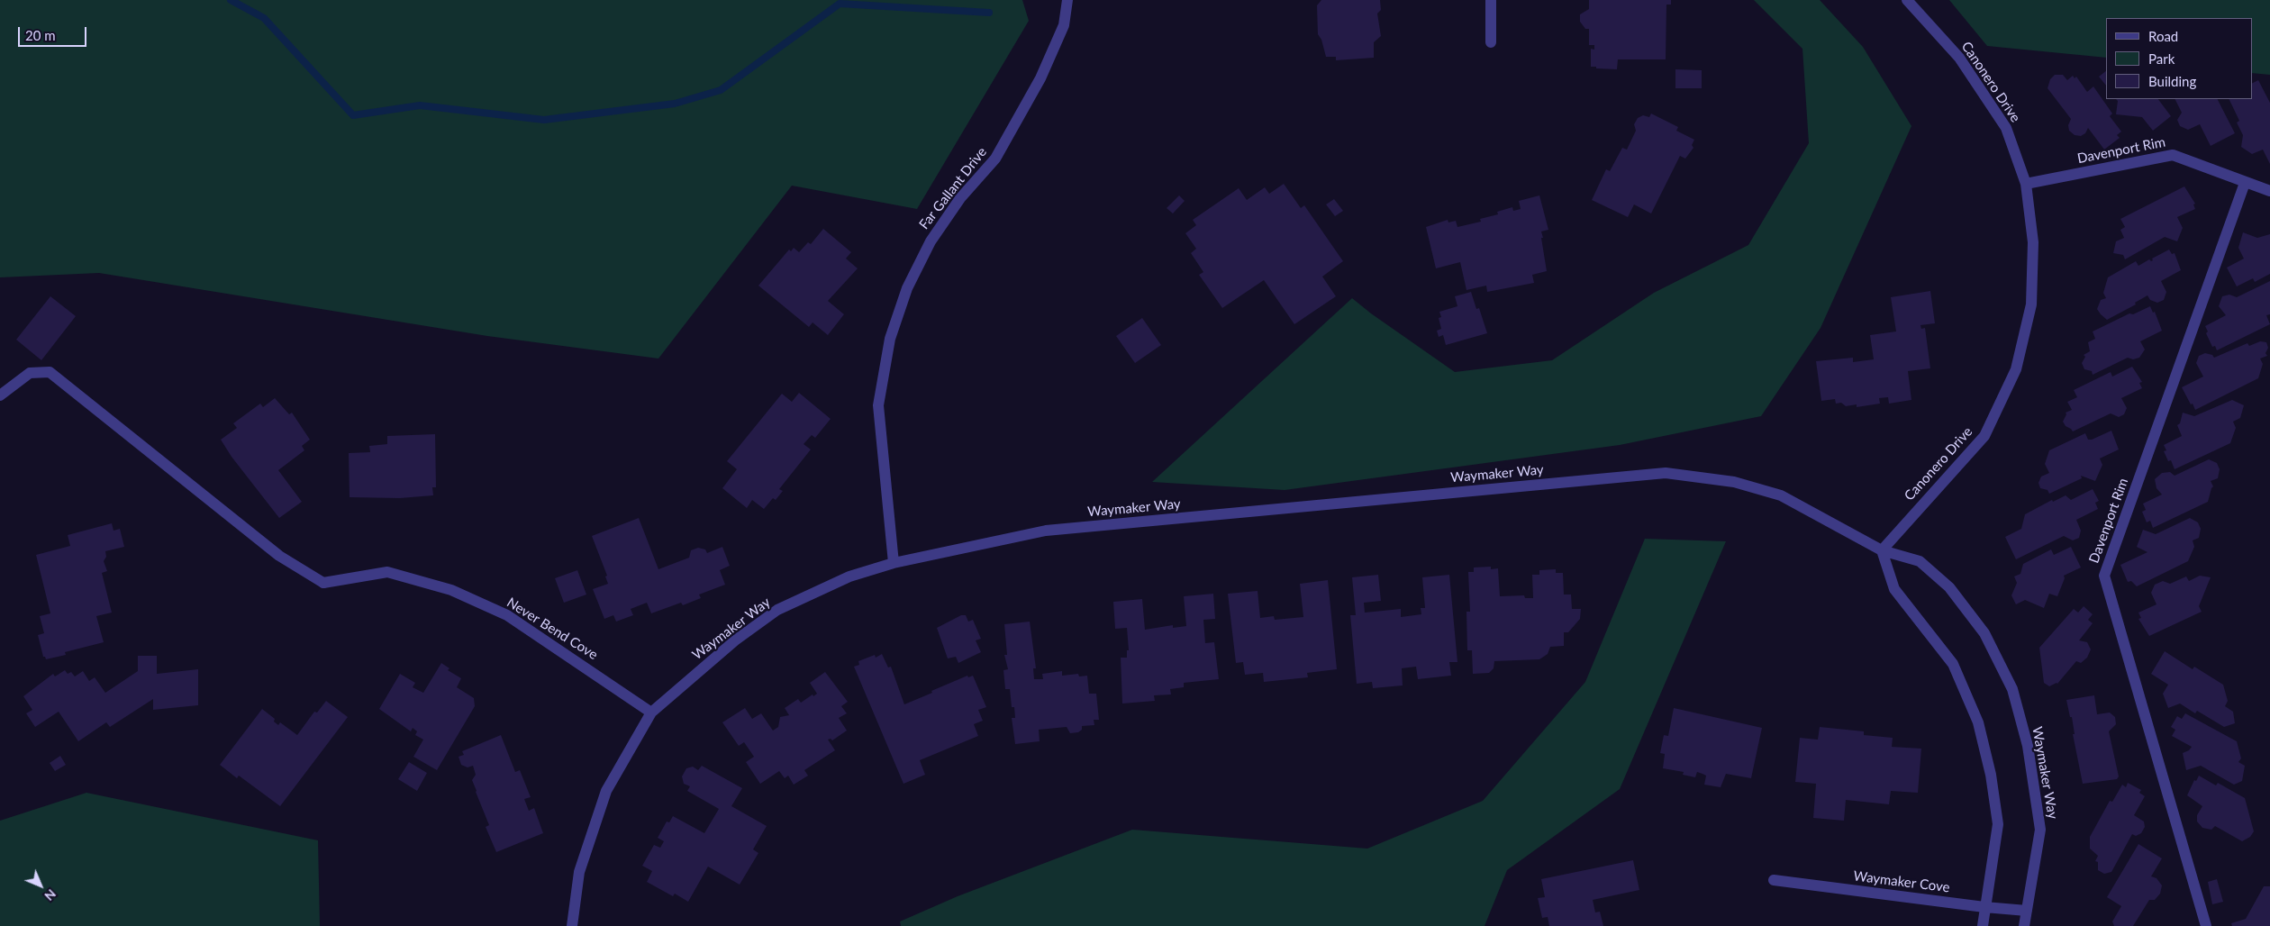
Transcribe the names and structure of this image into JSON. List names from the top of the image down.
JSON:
{
  "streets": {
    "street": [
      "Canonero Drive",
      "Davenport Rim",
      "Far Gallant Drive",
      "Waymaker Way",
      "Never Bend Cove",
      "Waymaker Cove"
    ]
  },
  "crossings": [
    ["Canonero Drive", "Davenport Rim"],
    ["Canonero Drive", "Waymaker Way"],
    ["Far Gallant Drive", "Waymaker Way"],
    ["Waymaker Way", "Never Bend Cove"],
    ["Waymaker Way", "Waymaker Cove"]
  ],
  "legend": ["Road", "Park", "Building"],
  "scale_bar": "20 m",
  "north": "bottom right"
}
